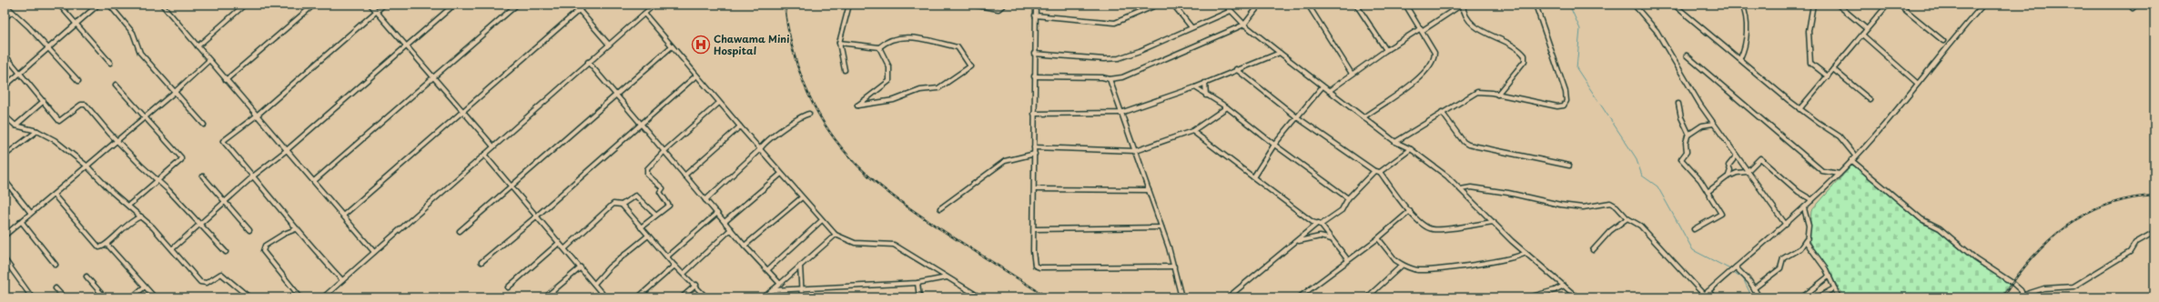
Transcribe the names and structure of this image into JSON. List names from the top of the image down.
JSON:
{
  "places": {
    "hospital": ["Chawama Mini Hospital"]
  }
}
